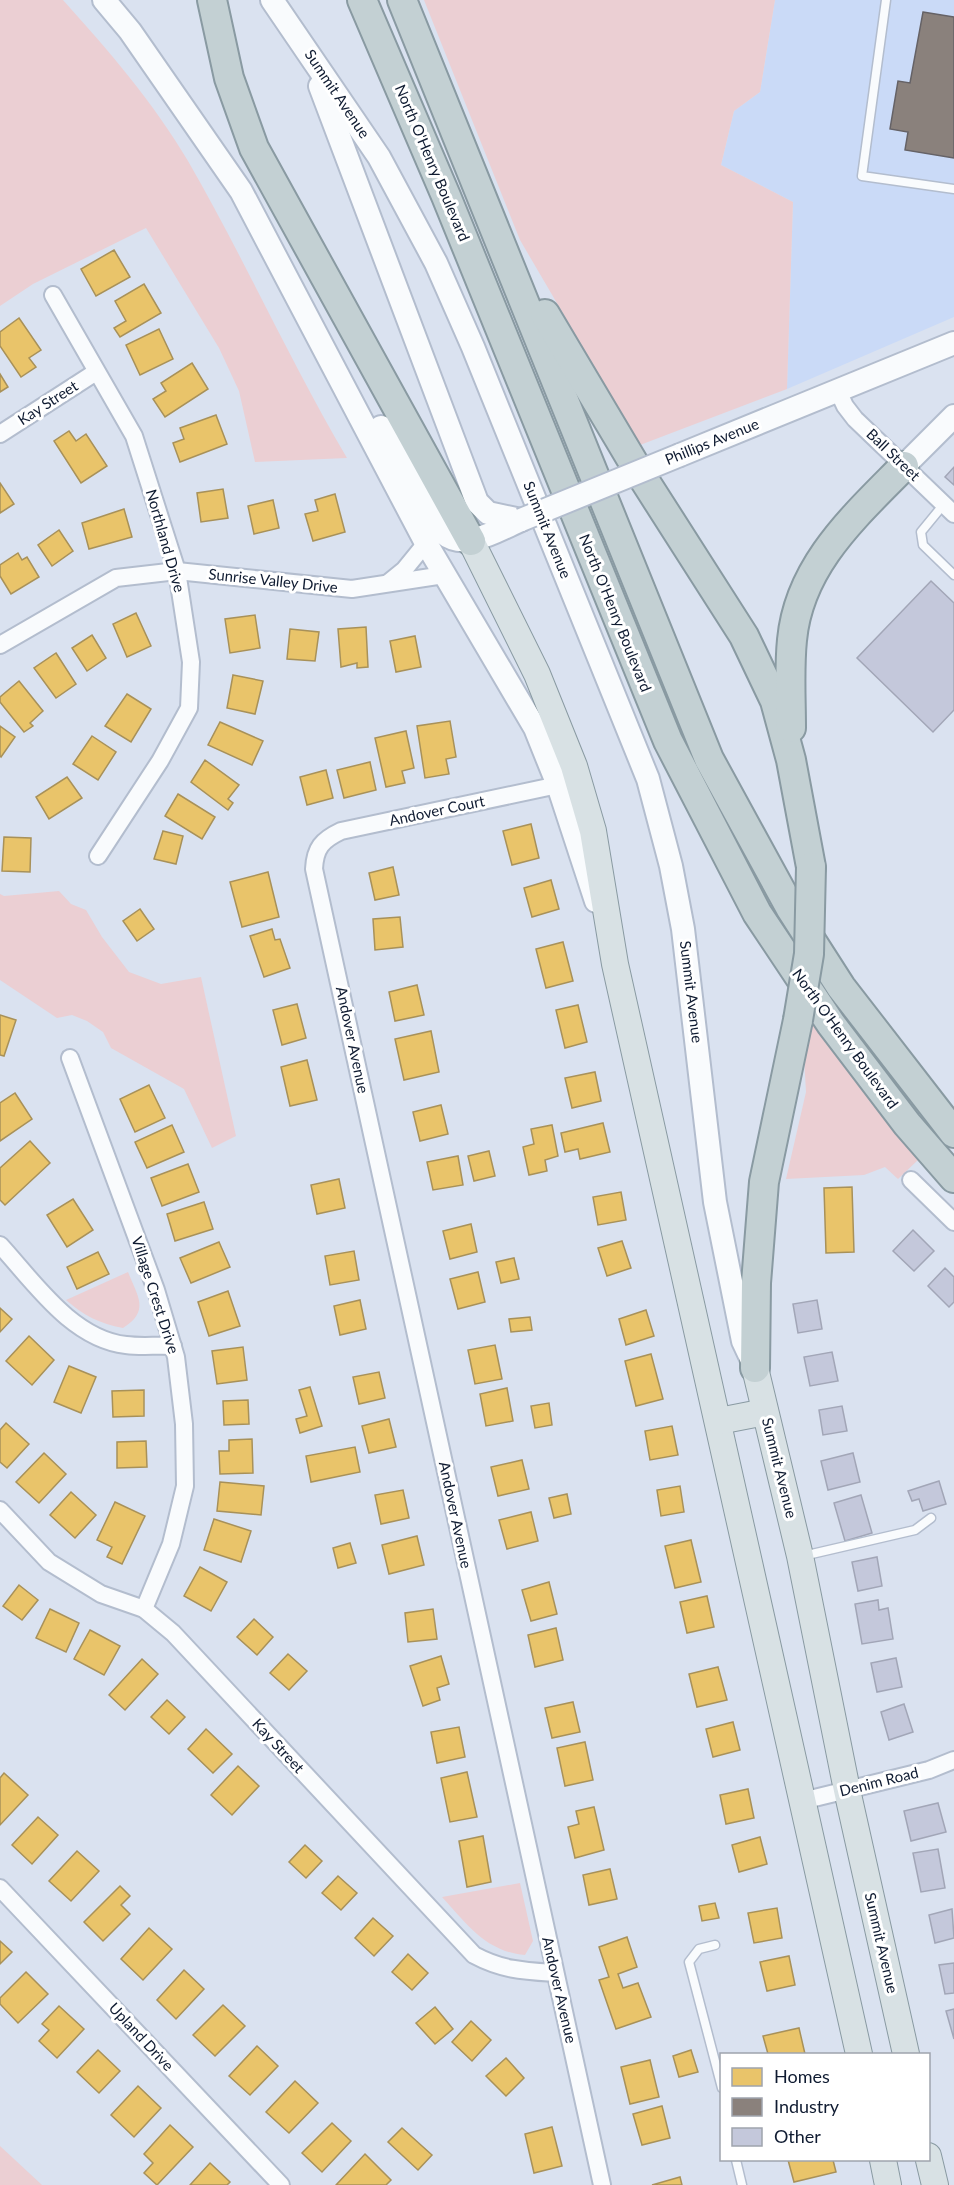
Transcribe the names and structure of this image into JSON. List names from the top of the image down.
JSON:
{
  "streets": {
    "highway": ["North O'Henry Boulevard"],
    "main road": ["Summit Avenue", "Phillips Avenue"],
    "street": [
      "Kay Street",
      "Ball Street",
      "Northland Drive",
      "Sunrise Valley Drive",
      "Andover Court",
      "Andover Avenue",
      "Village Crest Drive",
      "Denim Road",
      "Upland Drive"
    ]
  },
  "crossings": [
    ["Summit Avenue", "Denim Road"],
    ["Kay Street", "Northland Drive"],
    ["Kay Street", "Andover Avenue"],
    ["Kay Street", "Village Crest Drive"],
    ["Phillips Avenue", "Ball Street"],
    ["Northland Drive", "Sunrise Valley Drive"],
    ["Andover Court", "Andover Avenue"]
  ],
  "legend": ["Homes", "Industry", "Other"]
}
